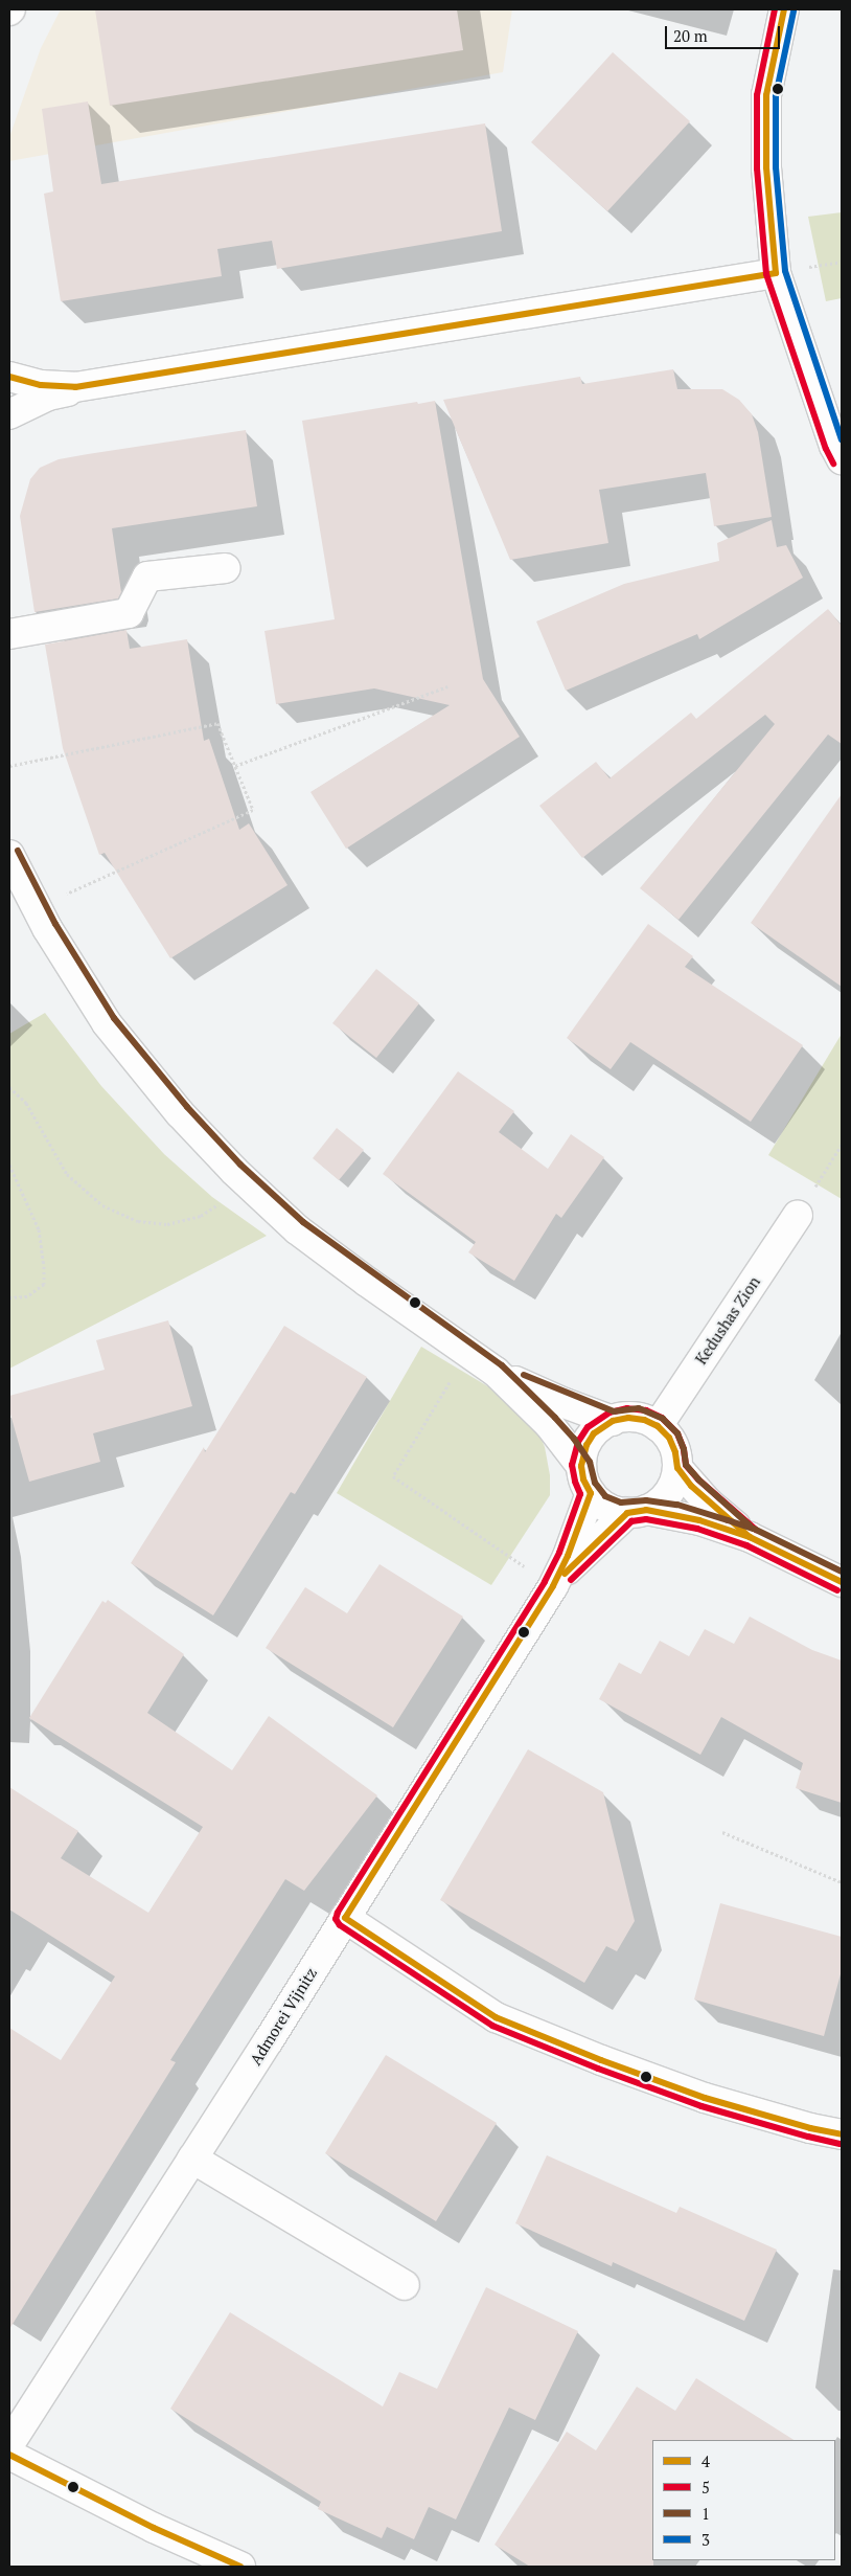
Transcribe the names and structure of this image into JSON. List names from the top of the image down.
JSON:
{
  "streets": {
    "street": ["Kedushas Zion", "Admorei Vijnitz"]
  },
  "crossings": [
    ["Kedushas Zion", "Admorei Vijnitz"]
  ],
  "lines": [
    "transit line 4",
    "transit line 5",
    "transit line 3",
    "transit line 1"
  ],
  "legend": [
    "4",
    "5",
    "1",
    "3"
  ],
  "scale_bar": "20 m"
}
